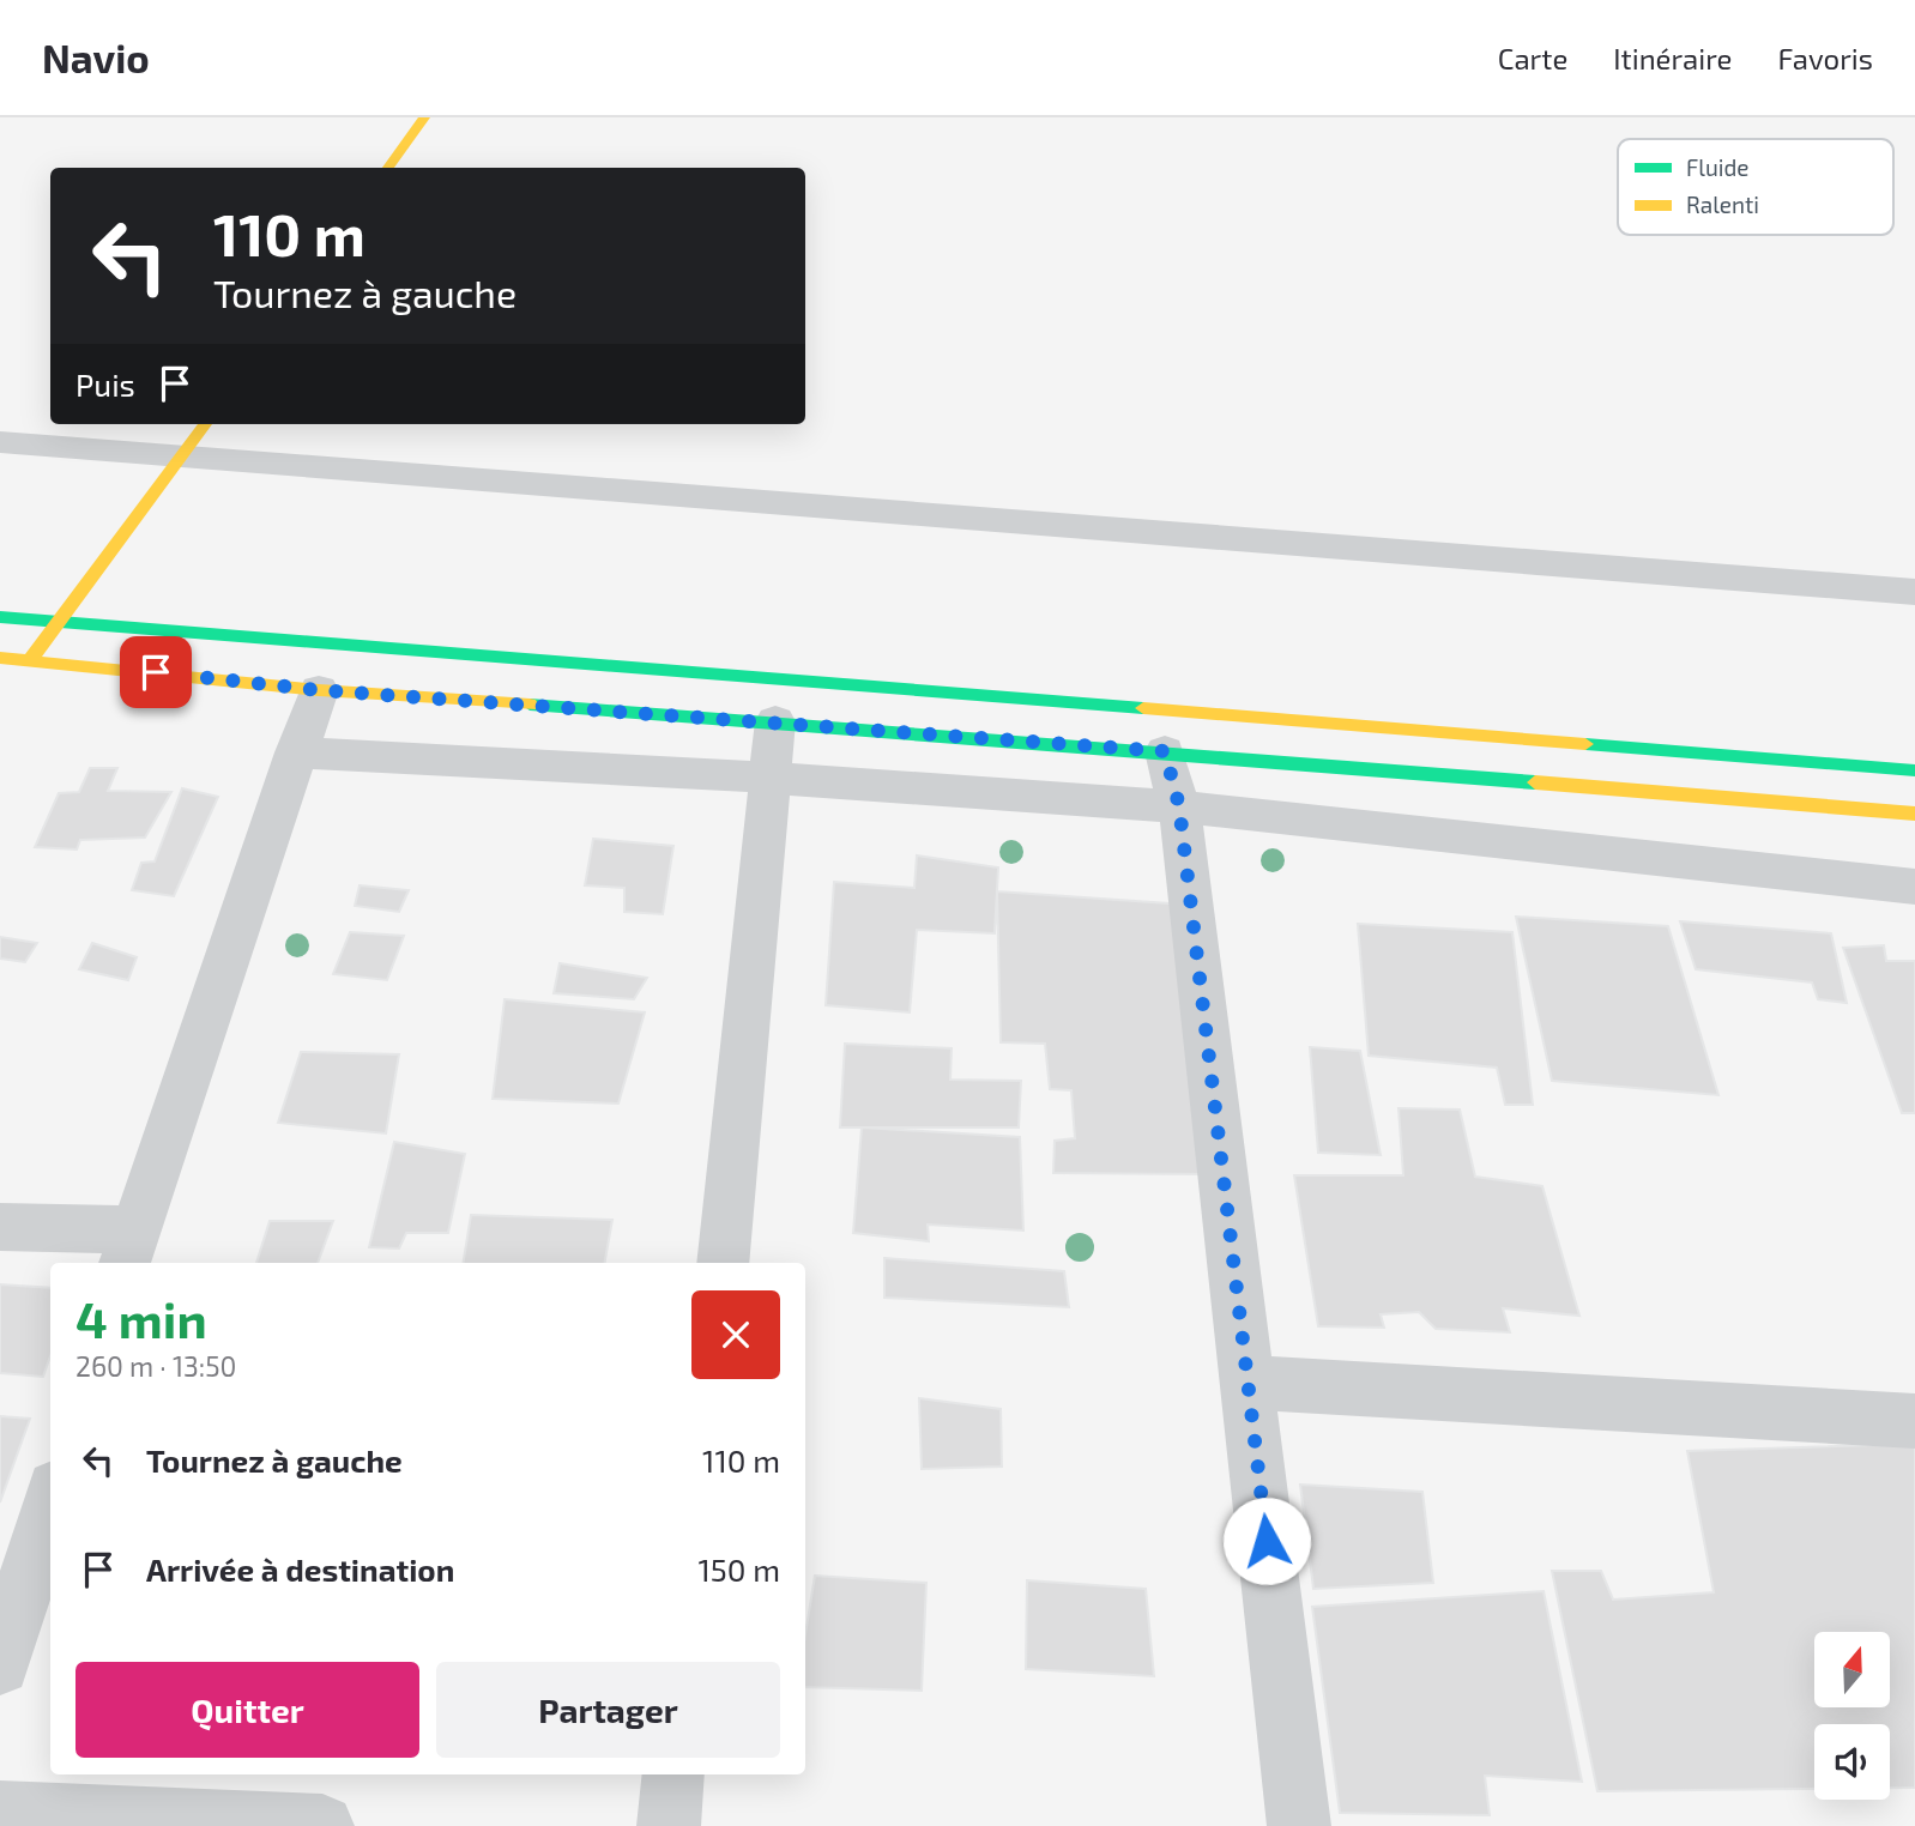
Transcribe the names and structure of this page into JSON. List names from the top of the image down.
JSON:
{
  "legend": ["Fluide", "Ralenti"],
  "north": "top",
  "page": {
    "header": "Navio",
    "nav": ["Carte", "Itinéraire", "Favoris"],
    "turn": ["110 m", "Tournez à gauche"],
    "then": "Puis",
    "heading": ["4 min", "260 m · 13:50"],
    "list": [
      {
        "name": "Tournez à gauche",
        "value": "110 m"
      },
      {
        "name": "Arrivée à destination",
        "value": "150 m"
      }
    ],
    "buttons": ["Quitter", "Partager"]
  }
}
